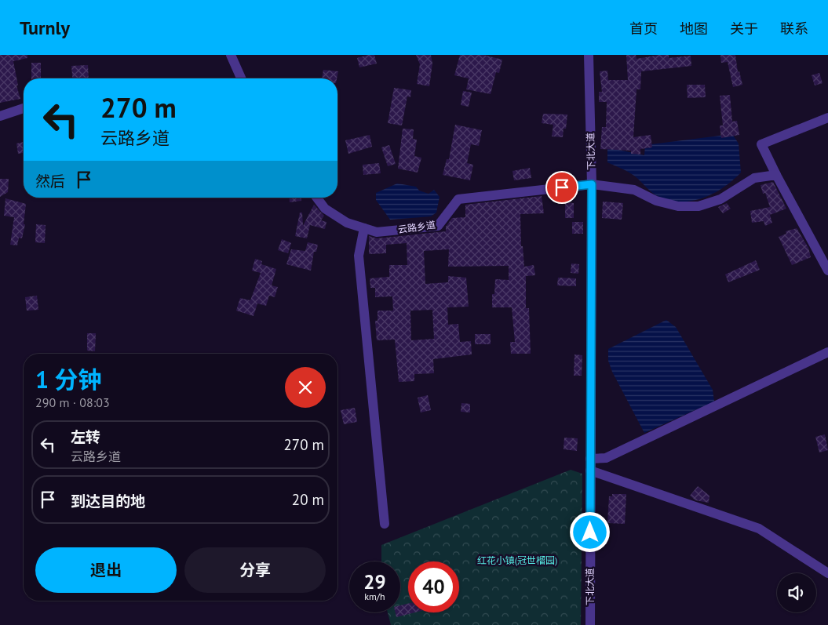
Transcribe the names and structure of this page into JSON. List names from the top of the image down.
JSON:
{
  "streets": {
    "street": ["下北大道", "云路乡道"]
  },
  "crossings": [
    ["下北大道", "云路乡道"]
  ],
  "parks": ["红花小镇(冠世榴园)"],
  "page": {
    "header": "Turnly",
    "nav": [
      "首页",
      "地图",
      "关于",
      "联系"
    ],
    "turn": ["270 m", "云路乡道"],
    "then": "然后",
    "heading": ["1 分钟", "290 m · 08:03"],
    "list": [
      {
        "name": "左转",
        "note": "云路乡道",
        "value": "270 m"
      },
      {
        "name": "到达目的地",
        "value": "20 m"
      }
    ],
    "buttons": ["退出", "分享"],
    "speed": "29 km/h",
    "limit": "40"
  }
}
